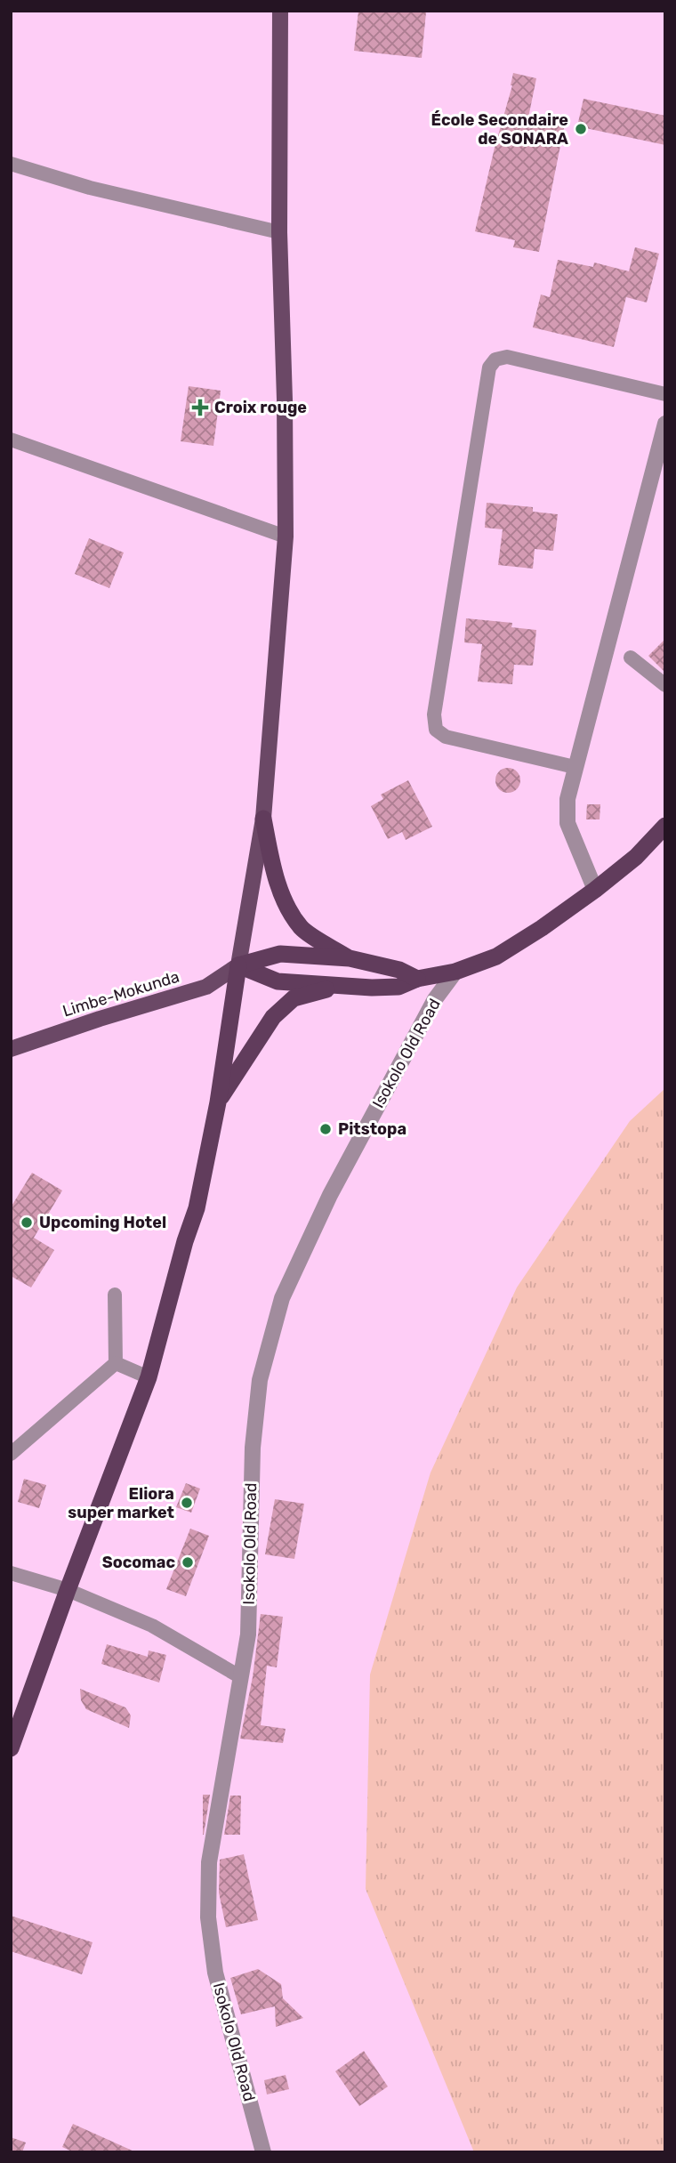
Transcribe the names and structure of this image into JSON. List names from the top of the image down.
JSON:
{
  "streets": {
    "main road": ["Limbe-Mokunda"],
    "street": ["Isokolo Old Road"]
  },
  "places": {
    "other": [
      "École Secondaire de SONARA",
      "Pitstopa",
      "Upcoming Hotel",
      "Eliora super market",
      "Socomac"
    ],
    "health": ["Croix rouge"]
  }
}
